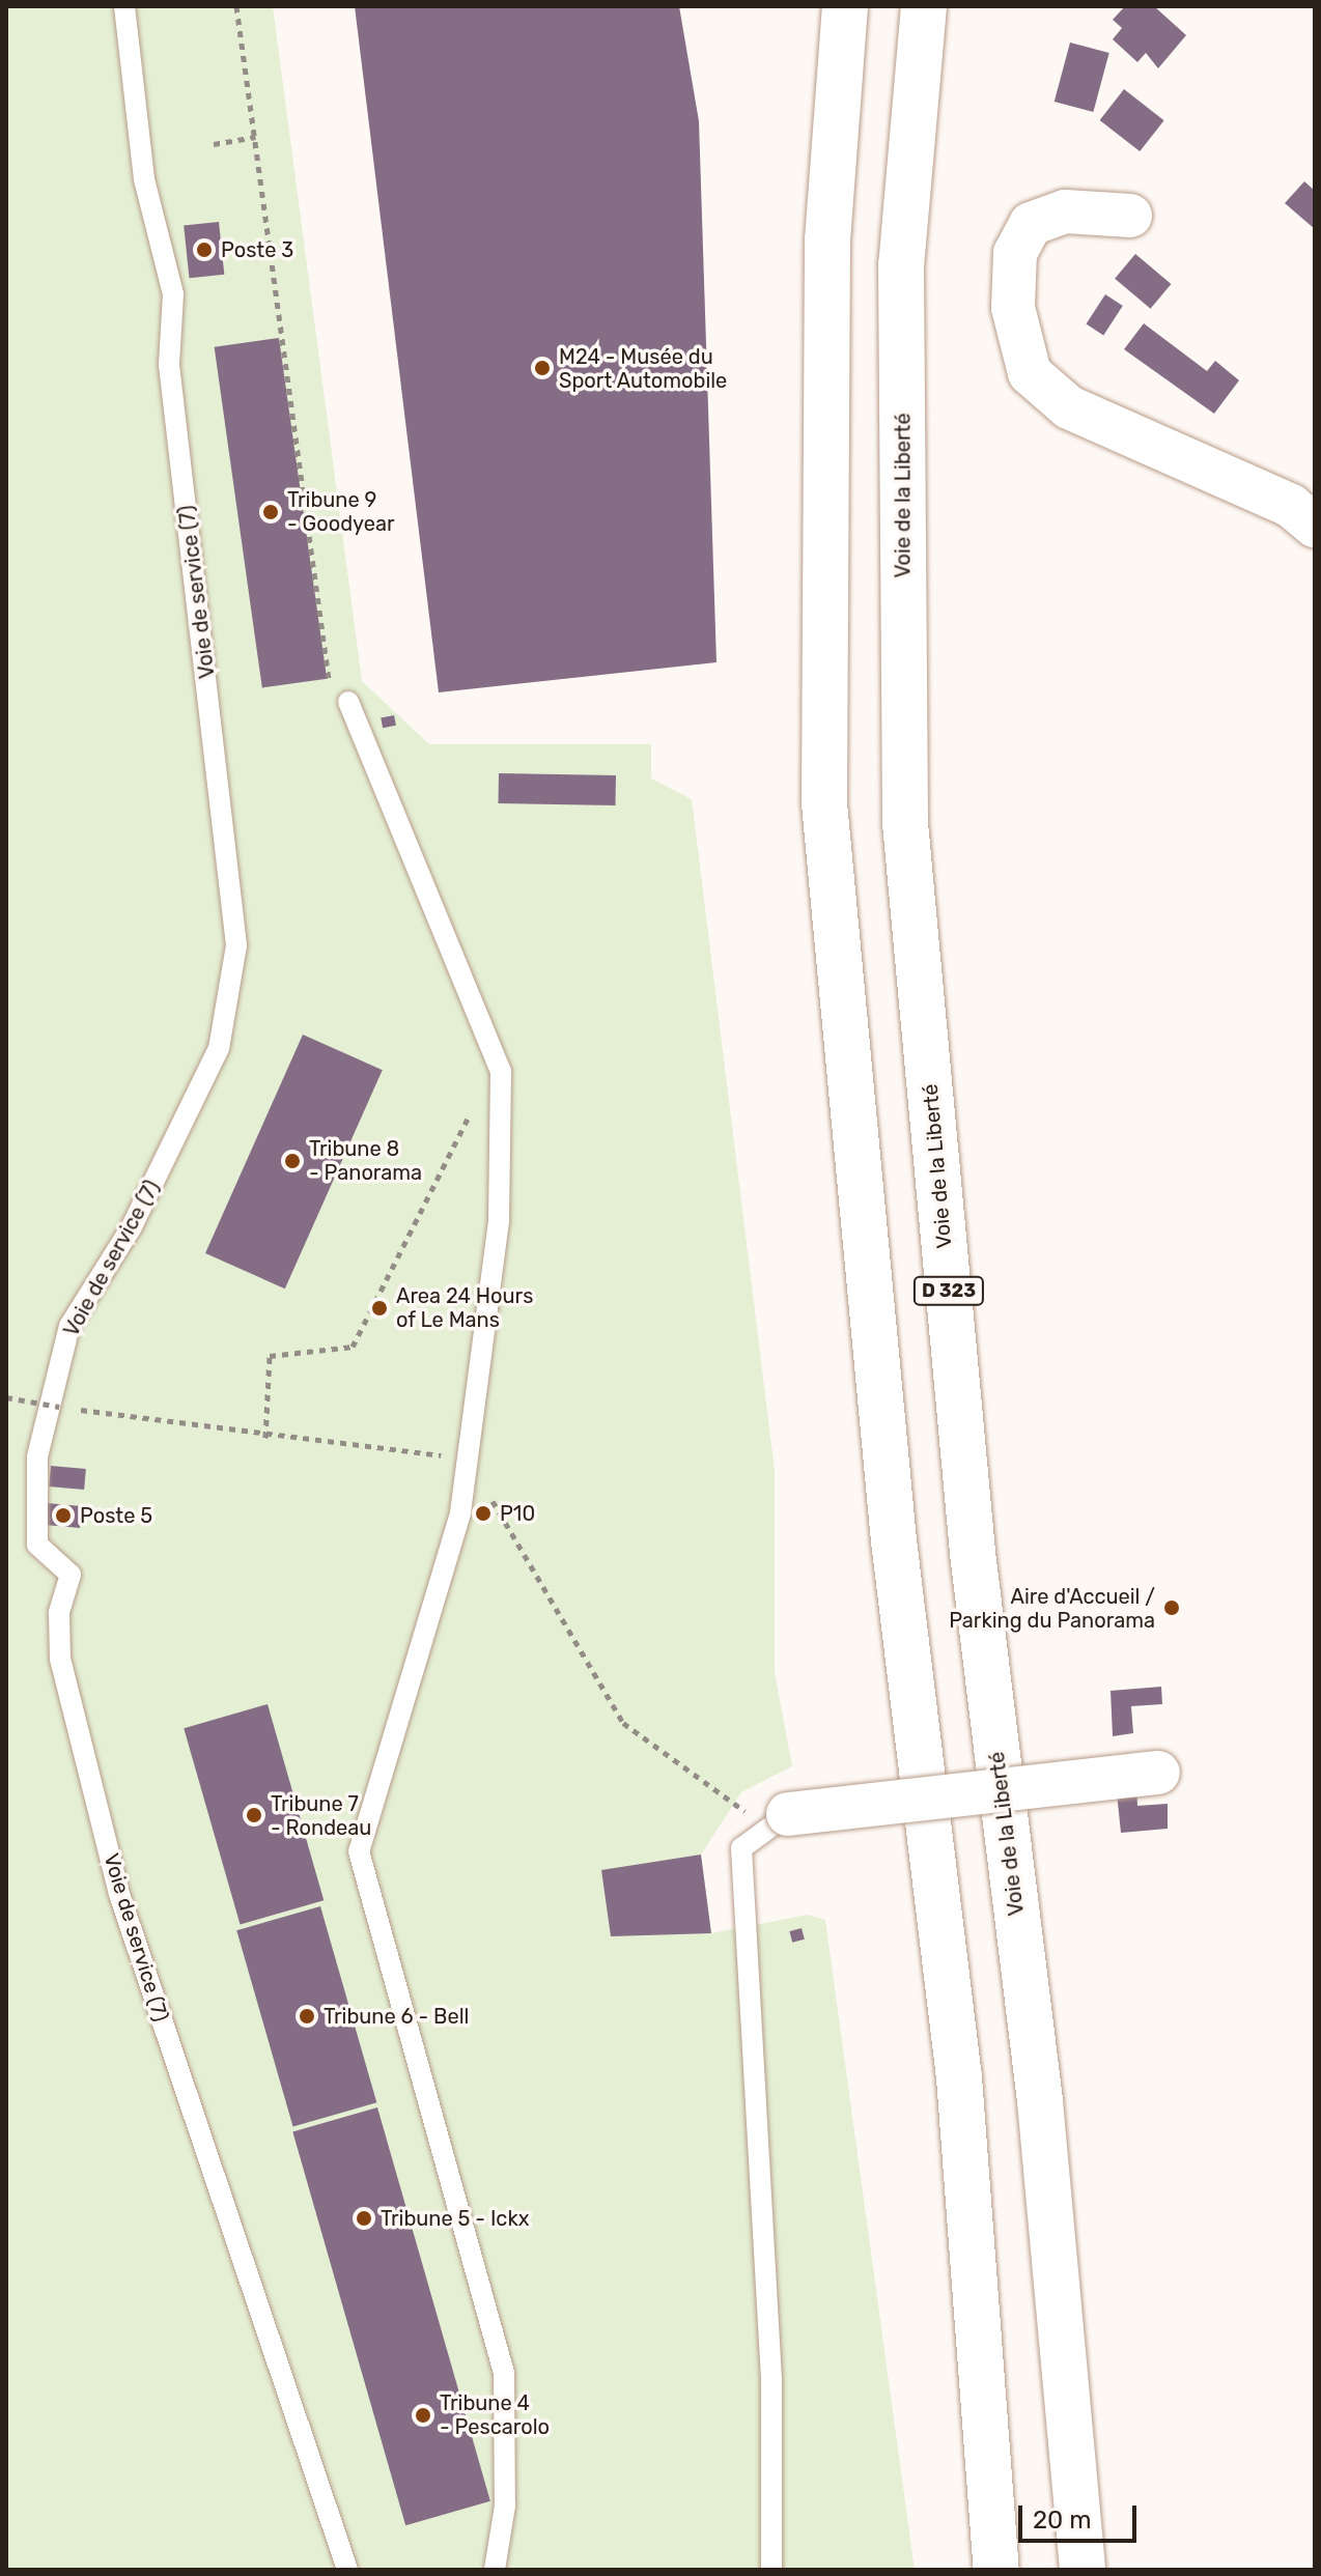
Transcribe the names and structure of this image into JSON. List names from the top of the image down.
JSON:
{
  "streets": {
    "highway": ["Voie de la Liberté", "D 323"],
    "lane": ["Voie de service (7)"]
  },
  "places": [
    "Poste 3",
    "M24 - Musée du Sport Automobile",
    "Tribune 9 - Goodyear",
    "Tribune 8 - Panorama",
    "Area 24 Hours of Le Mans",
    "P10",
    "Poste 5",
    "Aire d'Accueil / Parking du Panorama",
    "Tribune 7 - Rondeau",
    "Tribune 6 - Bell",
    "Tribune 5 - Ickx",
    "Tribune 4 - Pescarolo"
  ],
  "scale_bar": "20 m"
}
